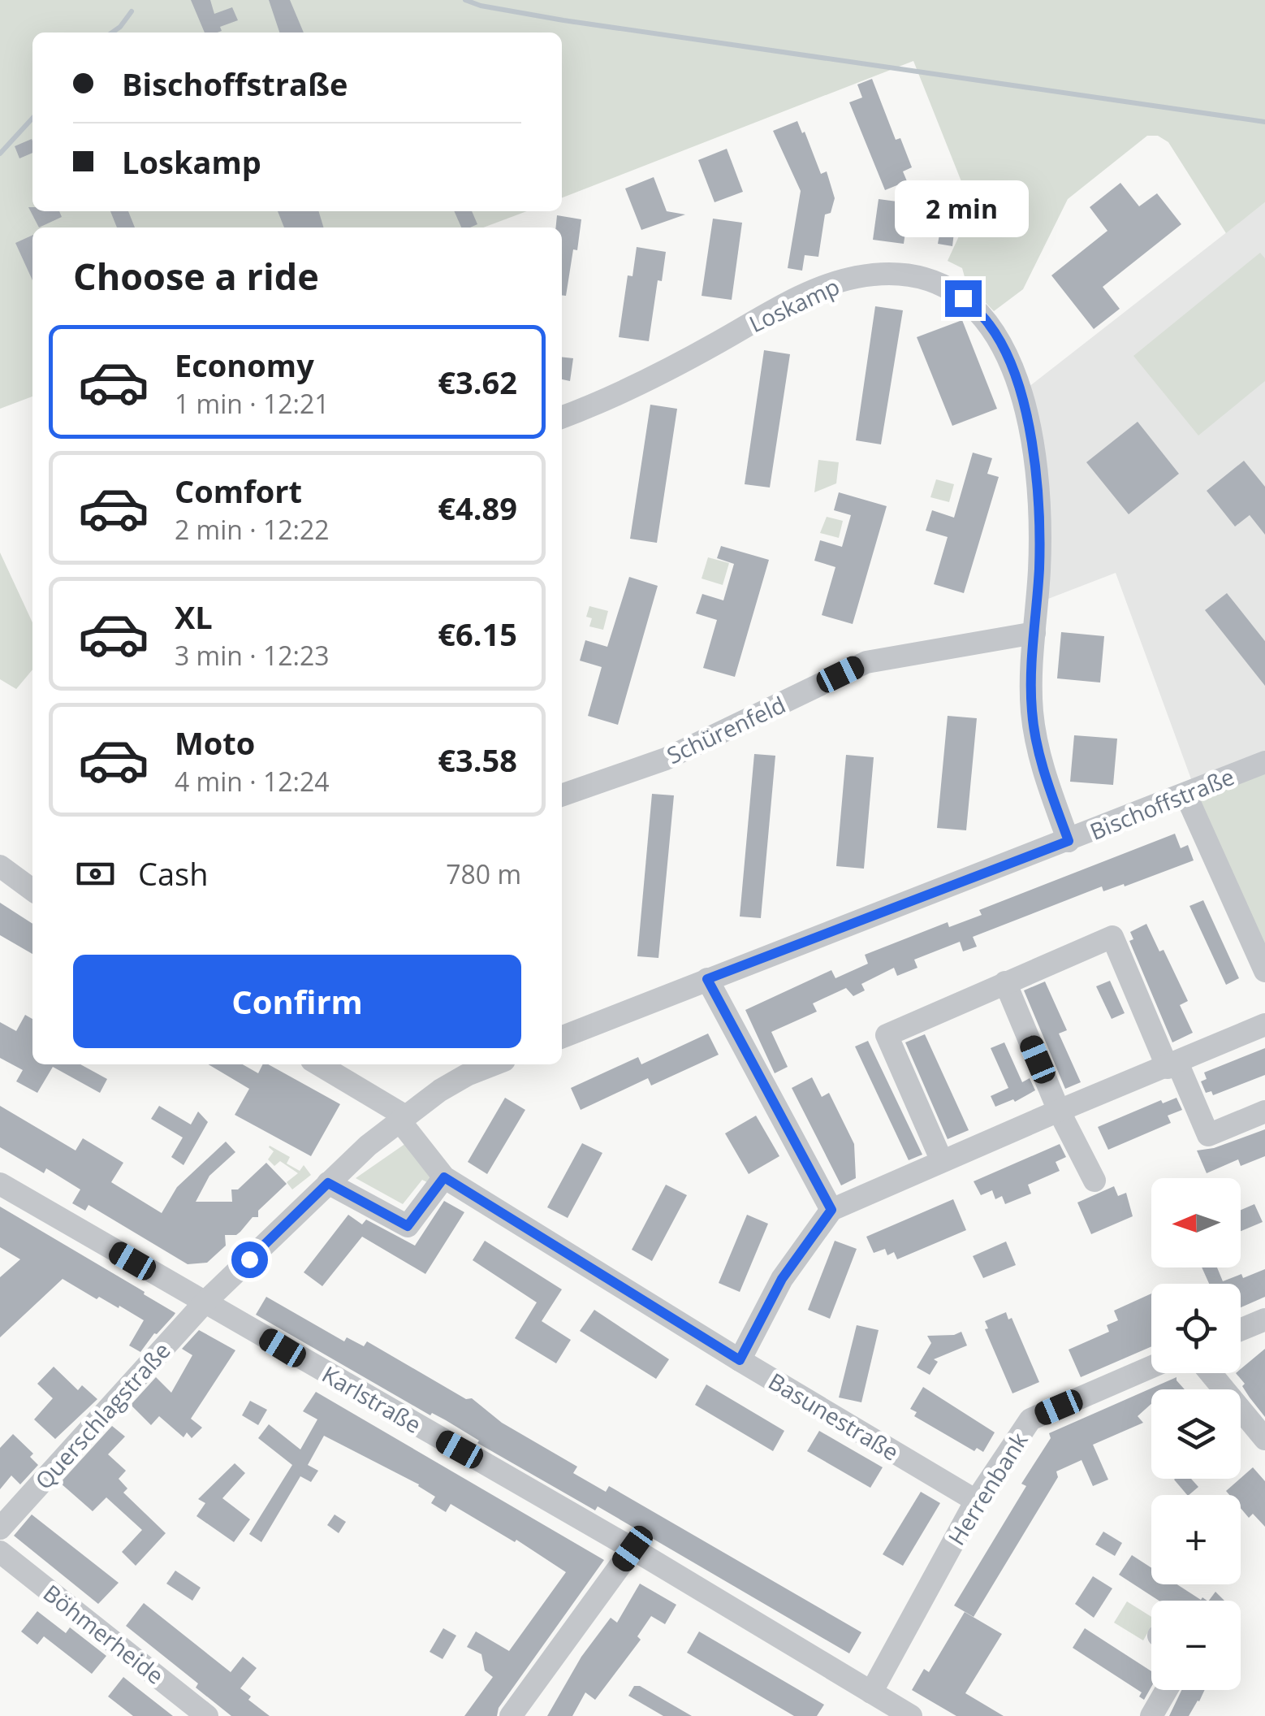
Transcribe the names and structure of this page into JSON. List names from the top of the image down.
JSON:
{
  "streets": {
    "street": [
      "Loskamp",
      "Schürenfeld",
      "Bischoffstraße",
      "Karlstraße",
      "Querschlagstraße",
      "Basunestraße",
      "Herrenbank",
      "Böhmerheide"
    ]
  },
  "crossings": [
    ["Loskamp", "Schürenfeld"],
    ["Loskamp", "Bischoffstraße"],
    ["Karlstraße", "Querschlagstraße"],
    ["Karlstraße", "Herrenbank"],
    ["Basunestraße", "Herrenbank"]
  ],
  "north": "left",
  "page": {
    "banner": ["Bischoffstraße", "Loskamp"],
    "bubble": "2 min",
    "heading": "Choose a ride",
    "list": [
      {
        "name": "Economy",
        "note": "1 min · 12:21",
        "value": "€3.62"
      },
      {
        "name": "Comfort",
        "note": "2 min · 12:22",
        "value": "€4.89"
      },
      {
        "name": "XL",
        "note": "3 min · 12:23",
        "value": "€6.15"
      },
      {
        "name": "Moto",
        "note": "4 min · 12:24",
        "value": "€3.58"
      }
    ],
    "pay": ["Cash", "780 m"],
    "buttons": "Confirm",
    "map_buttons": ["+", "−"]
  }
}
